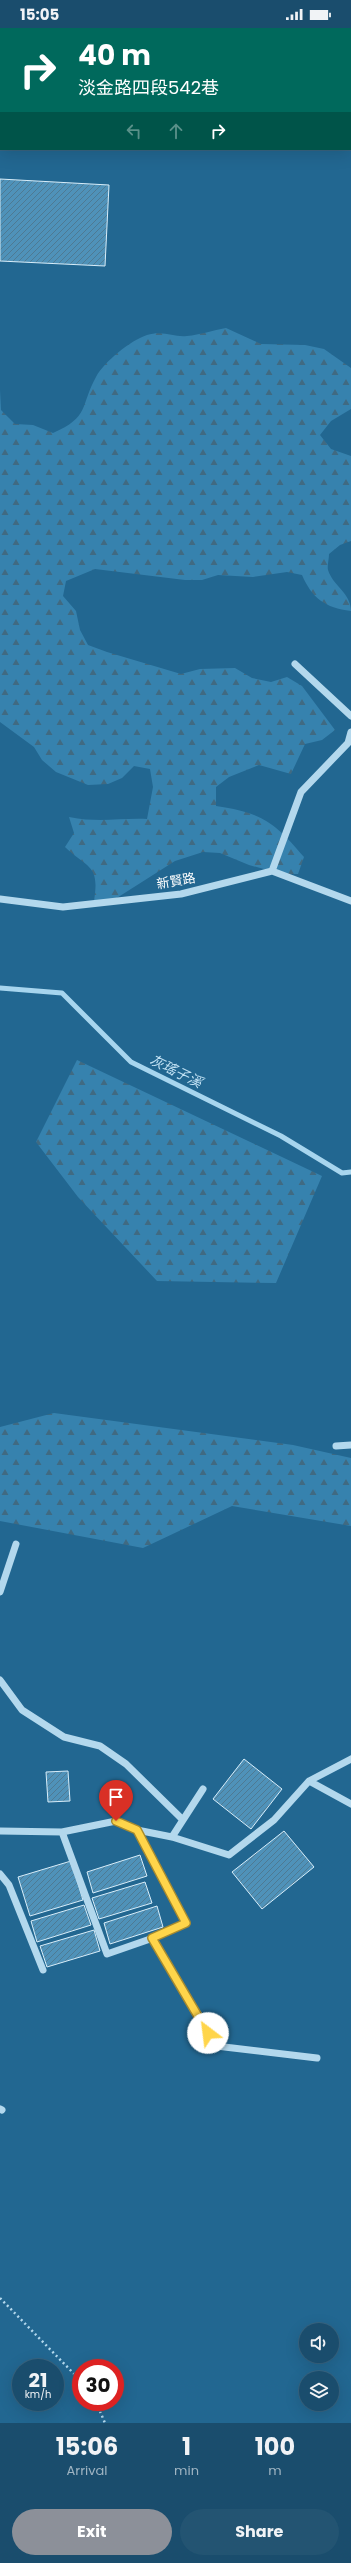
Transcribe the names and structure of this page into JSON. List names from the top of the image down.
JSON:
{
  "streets": {
    "street": ["新賢路"]
  },
  "water": ["灰瑤子溪"],
  "page": {
    "status": "15:05",
    "turn": ["40 m", "淡金路四段542巷"],
    "speed": "21 km/h",
    "limit": "30",
    "eta": [
      "15:06",
      "Arrival",
      "1",
      "min",
      "100",
      "m"
    ],
    "buttons": ["Exit", "Share"]
  }
}
